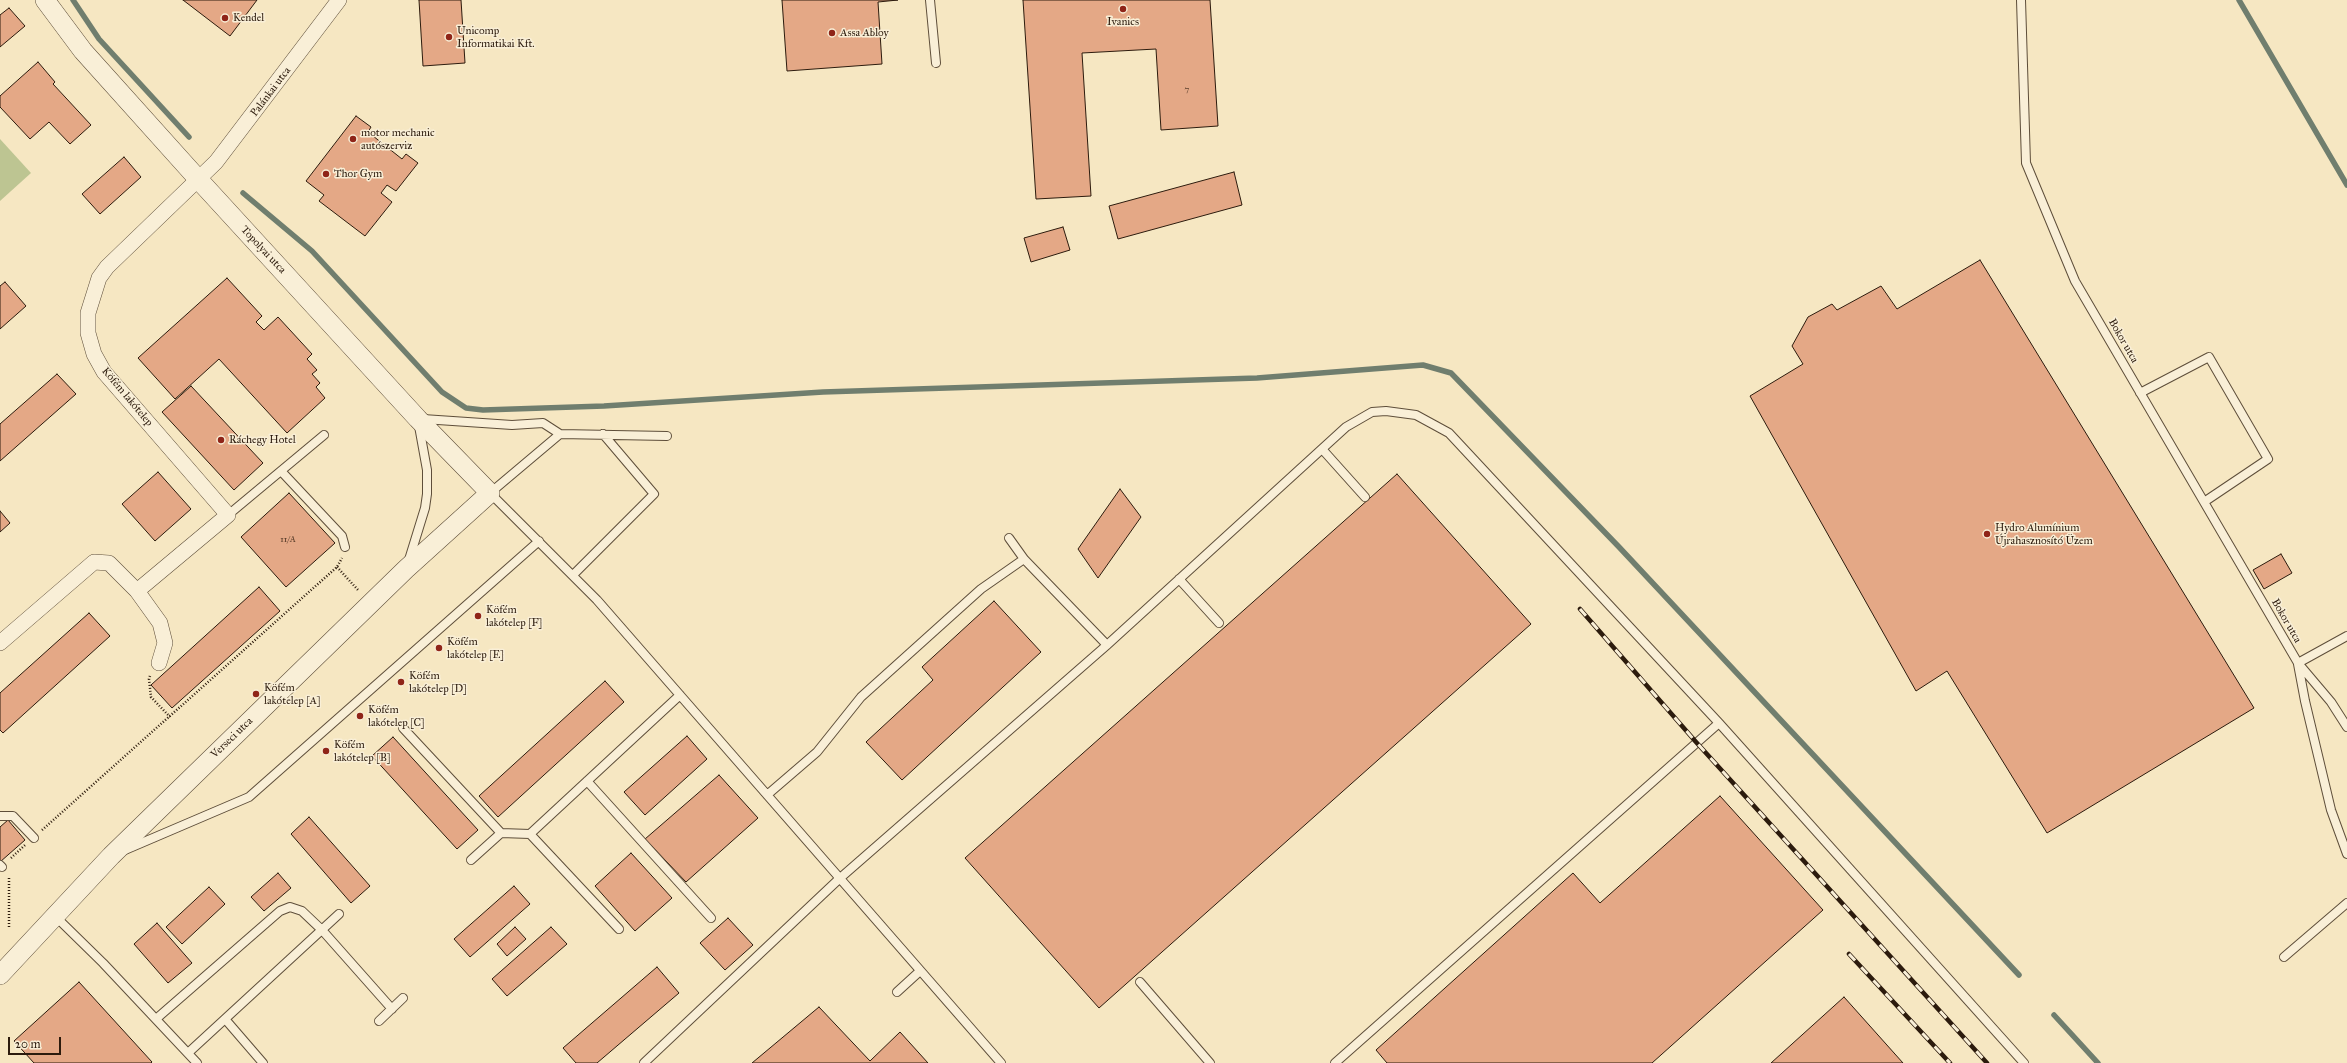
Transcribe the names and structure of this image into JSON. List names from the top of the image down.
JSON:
{
  "streets": {
    "street": [
      "Palánkai utca",
      "Topolyai utca",
      "Köfém lakótelep",
      "Verseci utca"
    ],
    "lane": ["Bokor utca"]
  },
  "crossings": [
    ["Palánkai utca", "Topolyai utca"],
    ["Palánkai utca", "Köfém lakótelep"],
    ["Topolyai utca", "Köfém lakótelep"],
    ["Topolyai utca", "Verseci utca"]
  ],
  "places": [
    "Ivanics",
    "Kendel",
    "Assa Abloy",
    "Unicomp Informatikai Kft.",
    "motor mechanic autószerviz",
    "Thor Gym",
    "Ráchegy Hotel",
    "Hydro Alumínium Újrahasznosító Üzem",
    "Köfém lakótelep [F]",
    "Köfém lakótelep [E]",
    "Köfém lakótelep [D]",
    "Köfém lakótelep [A]",
    "Köfém lakótelep [C]",
    "Köfém lakótelep [B]"
  ],
  "house_numbers": ["7", "11/A"],
  "scale_bar": "20 m"
}
